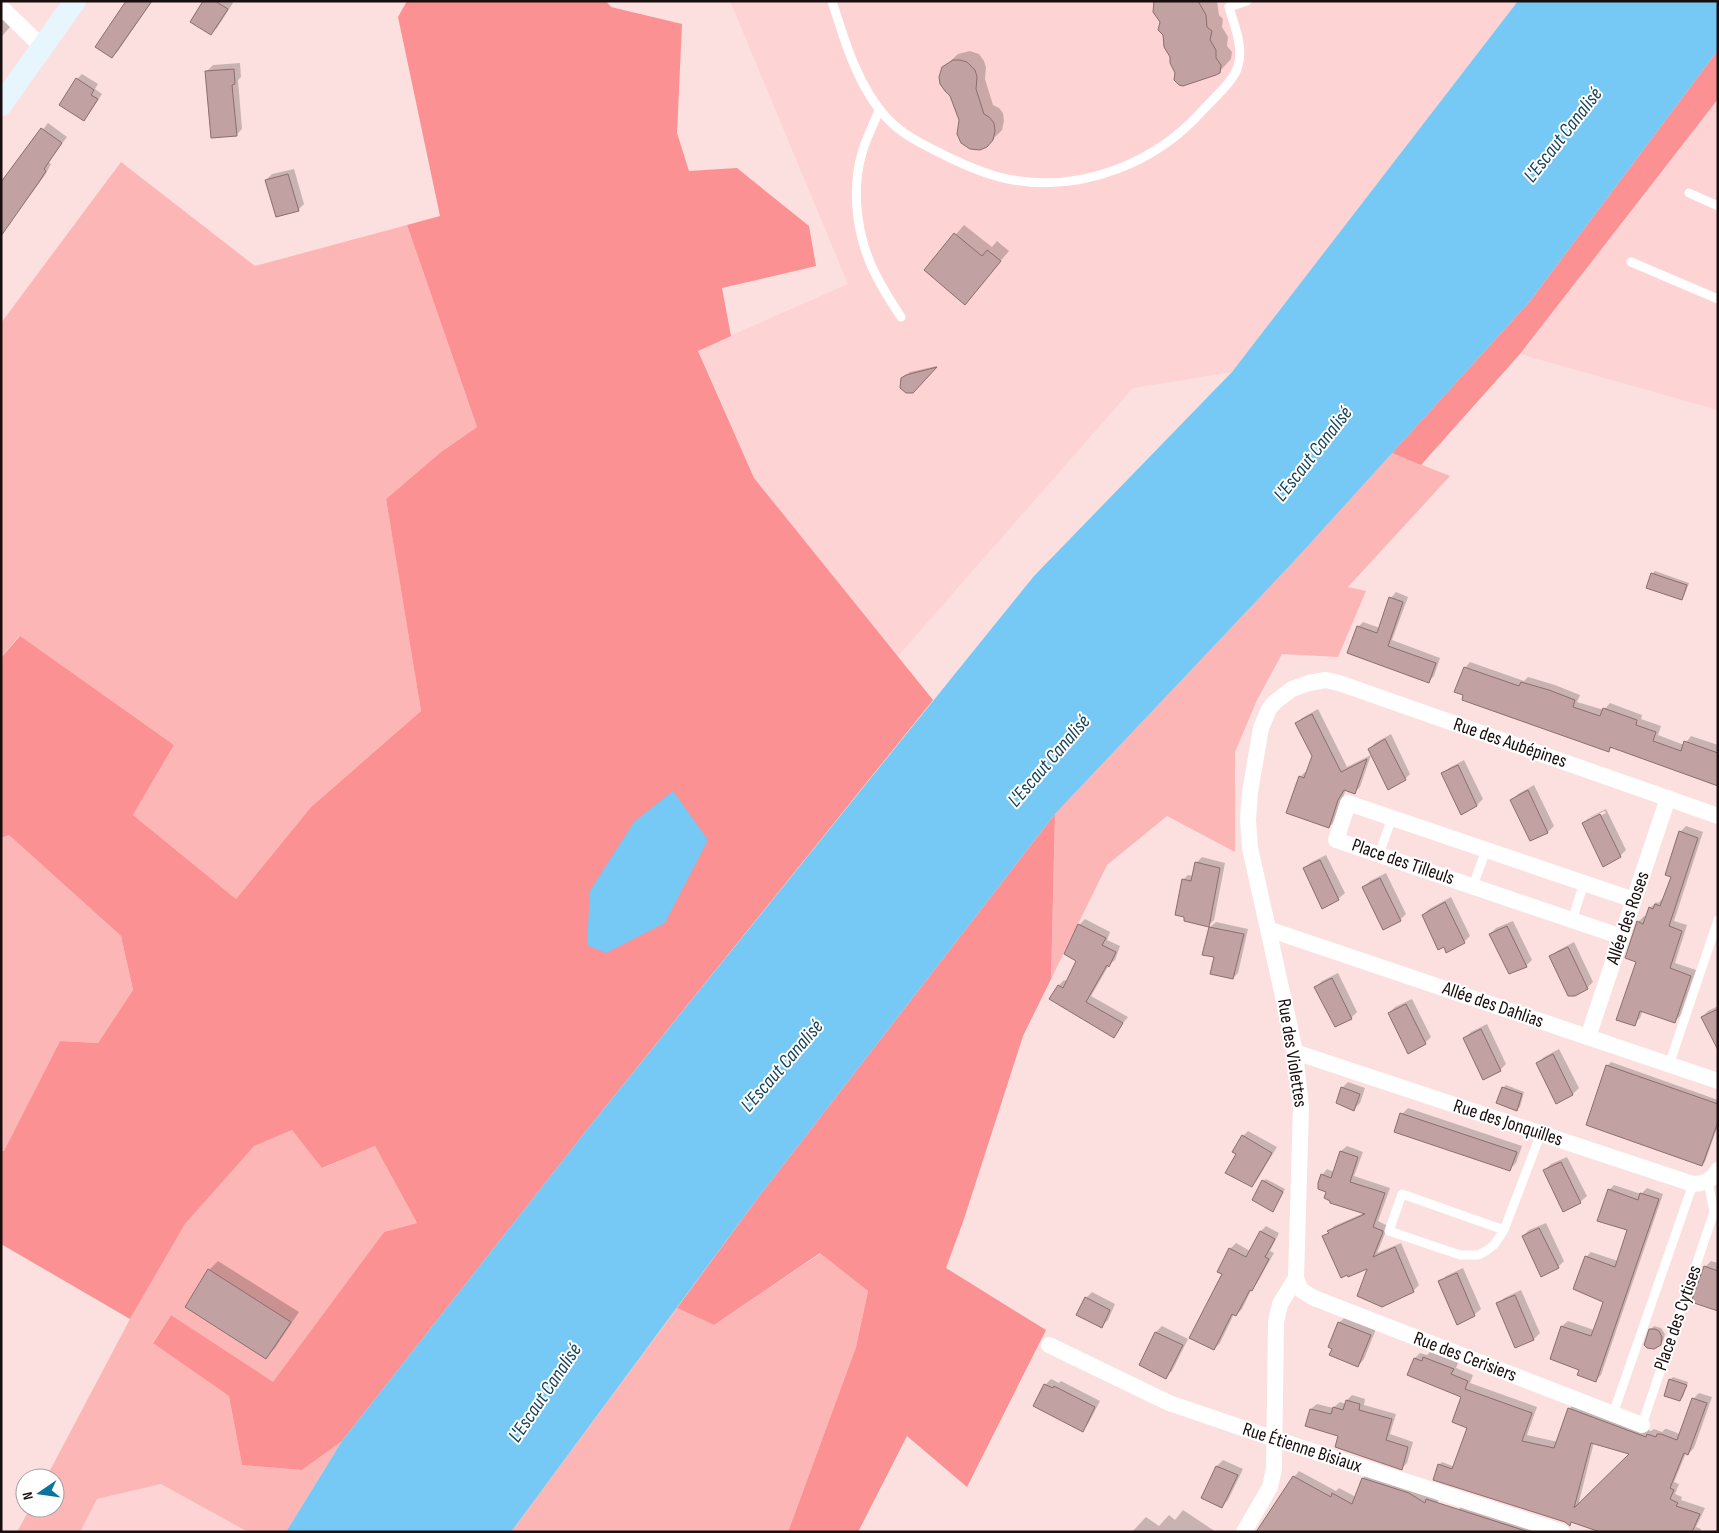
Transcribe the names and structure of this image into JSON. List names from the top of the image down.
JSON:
{
  "streets": {
    "street": [
      "Rue des Aubépines",
      "Place des Tilleuls",
      "Allée des Roses",
      "Allée des Dahlias",
      "Rue des Violettes",
      "Rue des Jonquilles",
      "Rue des Cerisiers",
      "Rue Étienne Bisiaux"
    ],
    "lane": ["Place des Cytises"]
  },
  "crossings": [
    ["Rue des Aubépines", "Allée des Roses"],
    ["Rue des Aubépines", "Rue des Violettes"],
    ["Place des Tilleuls", "Allée des Roses"],
    ["Allée des Roses", "Allée des Dahlias"],
    ["Allée des Dahlias", "Rue des Violettes"],
    ["Rue des Violettes", "Rue des Jonquilles"],
    ["Rue des Violettes", "Rue des Cerisiers"],
    ["Rue des Violettes", "Rue Étienne Bisiaux"],
    ["Rue des Jonquilles", "Place des Cytises"],
    ["Place des Cytises", "Rue des Cerisiers"]
  ],
  "water": ["L'Escaut Canalisé"],
  "north": "left"
}
